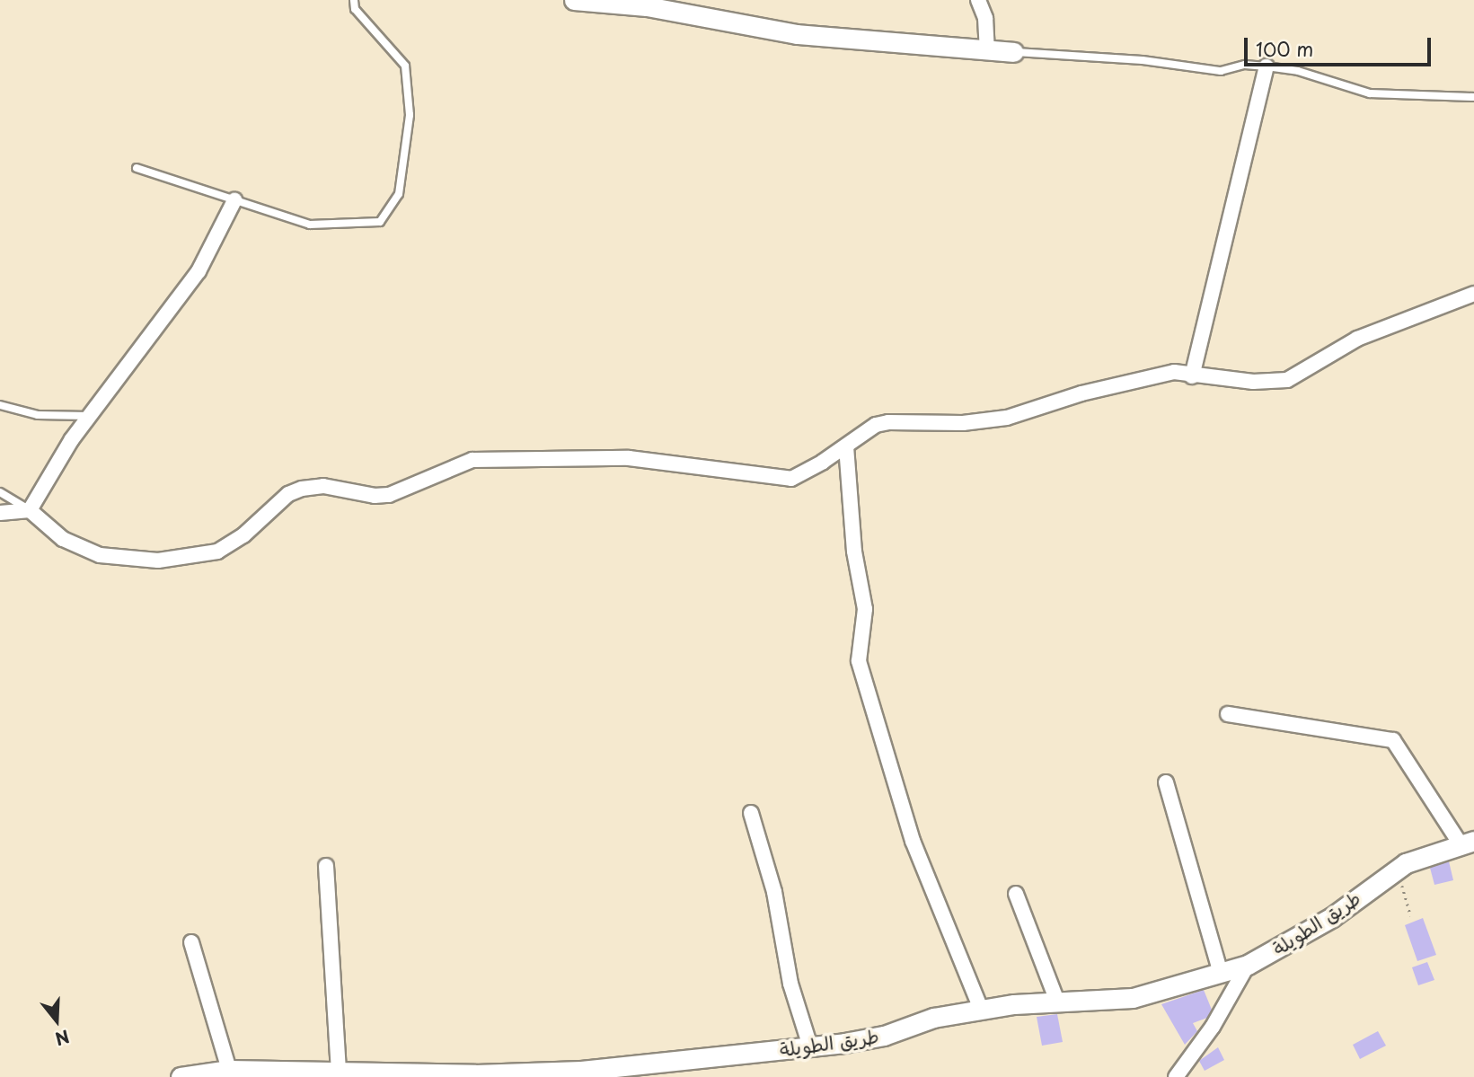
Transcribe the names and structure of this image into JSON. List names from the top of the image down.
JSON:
{
  "streets": {
    "street": ["طريق الطويلة"]
  },
  "scale_bar": "100 m",
  "north": "bottom"
}
